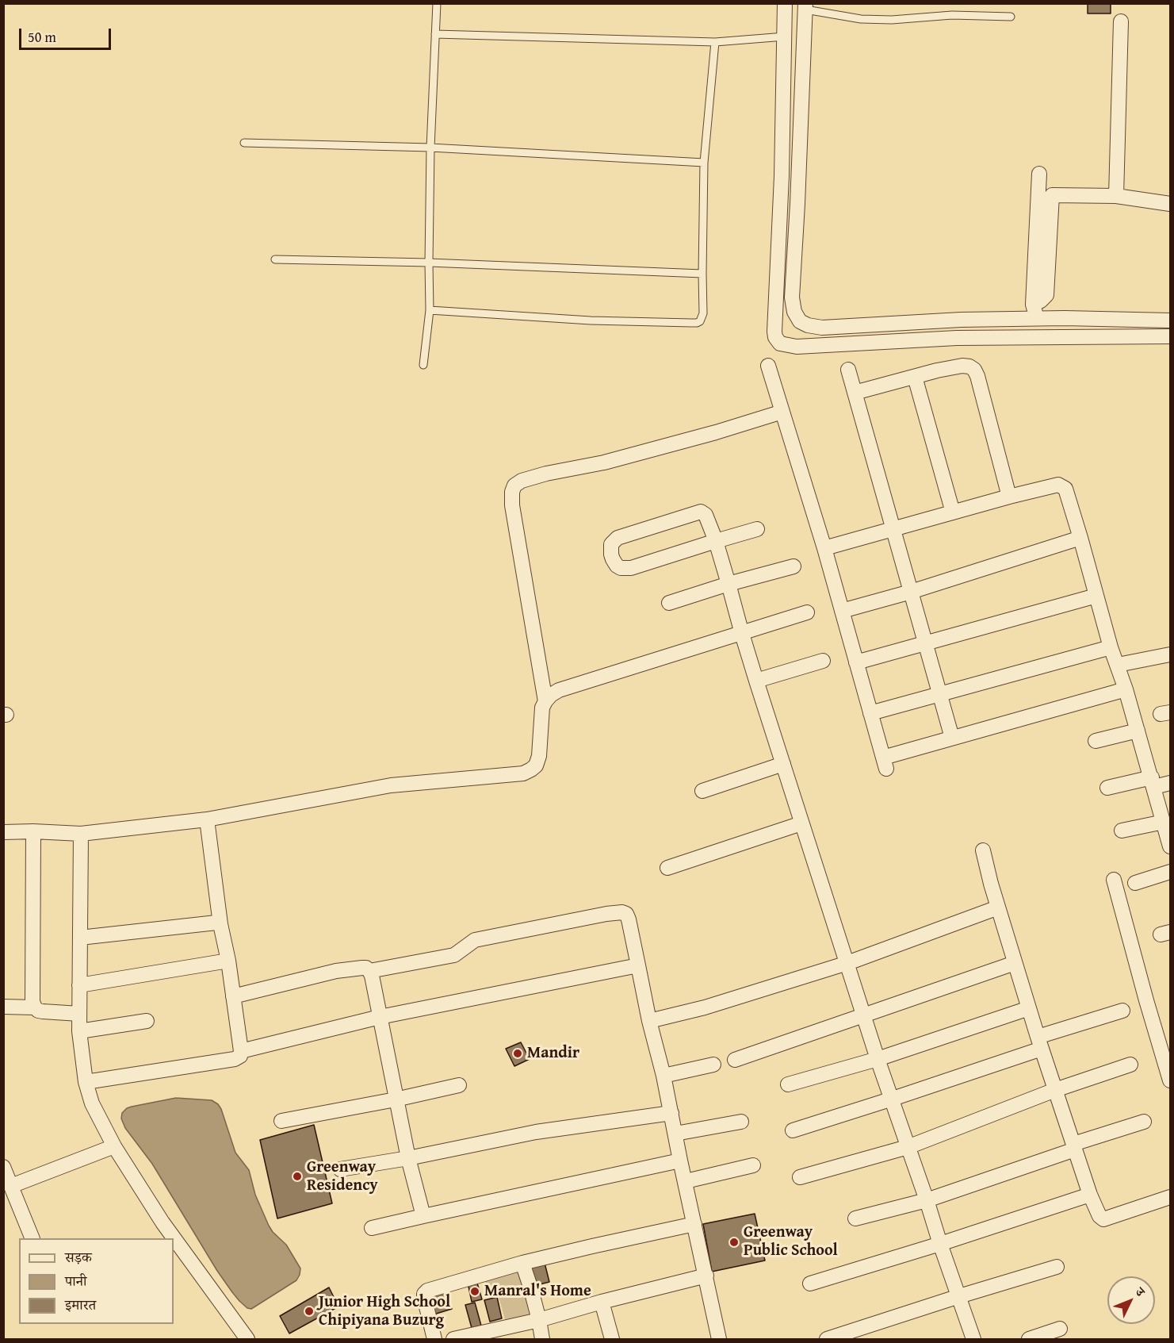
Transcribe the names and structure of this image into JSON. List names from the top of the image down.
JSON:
{
  "places": [
    "Mandir",
    "Greenway Residency",
    "Greenway Public School",
    "Manral's Home",
    "Junior High School Chipiyana Buzurg"
  ],
  "legend": ["सड़क", "पानी", "इमारत"],
  "scale_bar": "50 m",
  "north": "top right"
}
